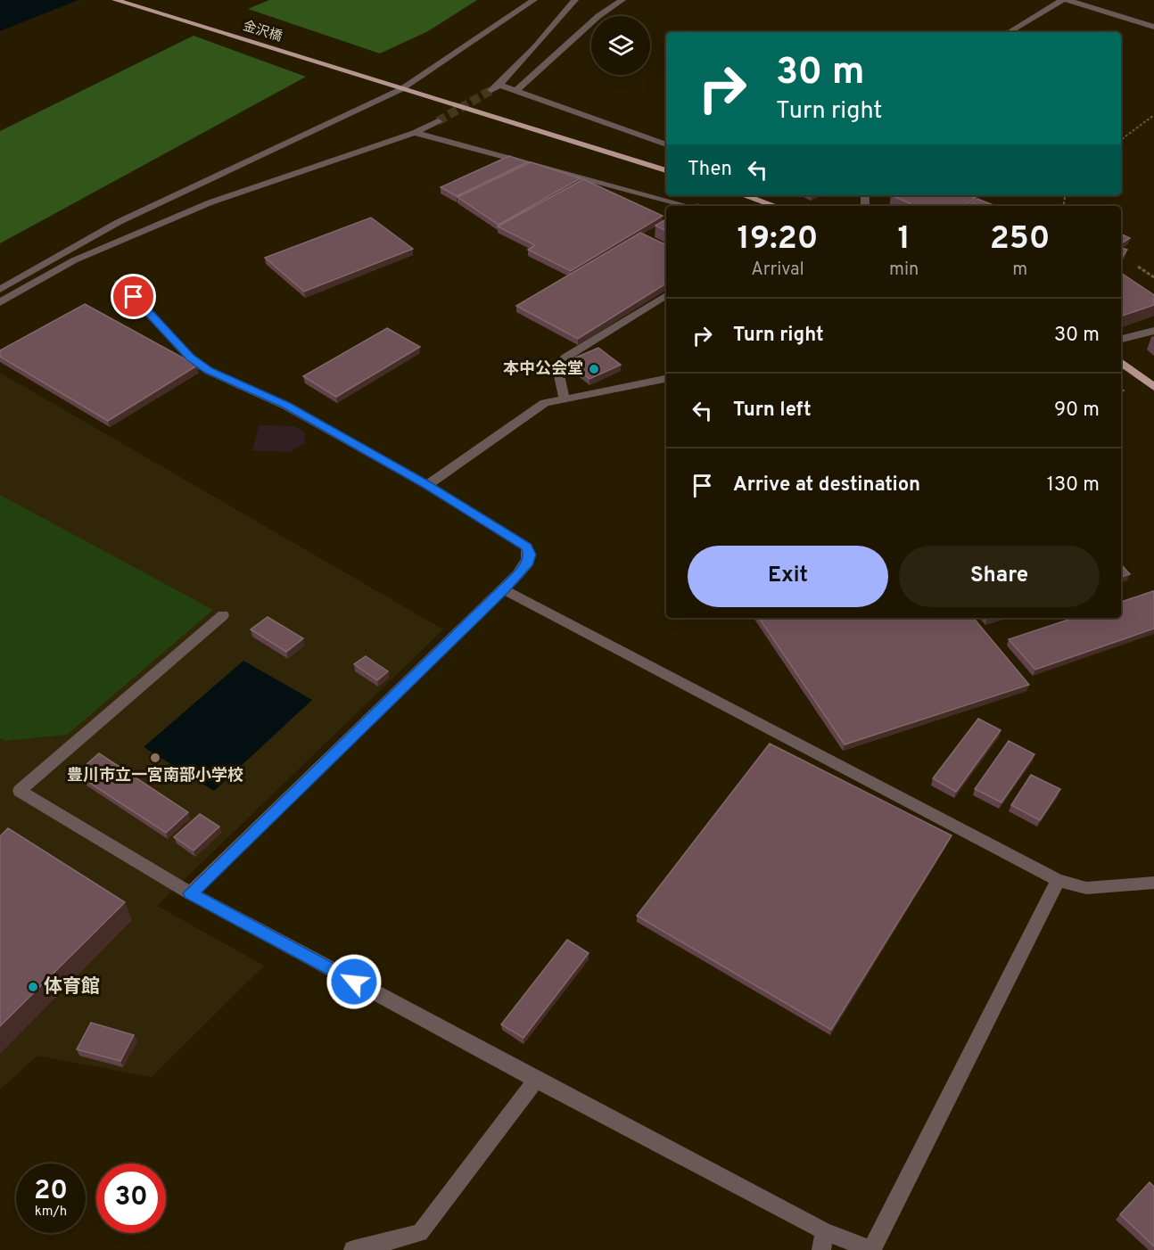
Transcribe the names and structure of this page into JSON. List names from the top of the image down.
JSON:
{
  "streets": {
    "main road": ["金沢橋"]
  },
  "places": ["本中公会堂", "豊川市立一宮南部小学校", "体育館"],
  "page": {
    "turn": ["30 m", "Turn right"],
    "then": "Then",
    "eta": [
      "19:20",
      "Arrival",
      "1",
      "min",
      "250",
      "m"
    ],
    "list": [
      {
        "name": "Turn right",
        "value": "30 m"
      },
      {
        "name": "Turn left",
        "value": "90 m"
      },
      {
        "name": "Arrive at destination",
        "value": "130 m"
      }
    ],
    "buttons": ["Exit", "Share"],
    "speed": "20 km/h",
    "limit": "30"
  }
}
